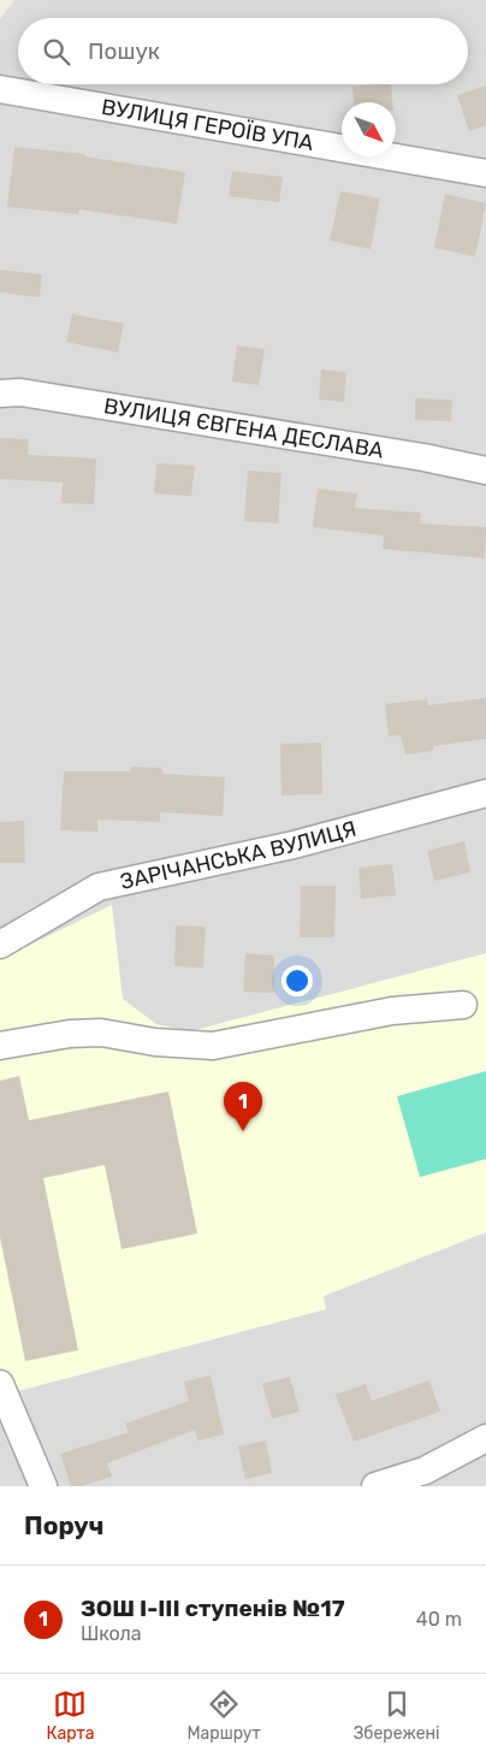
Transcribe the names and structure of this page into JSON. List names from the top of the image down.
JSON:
{
  "streets": {
    "street": ["ВУЛИЦЯ ГЕРОЇВ УПА", "ВУЛИЦЯ ЄВГЕНА ДЕСЛАВА", "ЗАРІЧАНСЬКА ВУЛИЦЯ"]
  },
  "north": "bottom right",
  "page": {
    "search": "Пошук",
    "pins": "1",
    "heading": "Поруч",
    "list": [
      {
        "mark": "1",
        "name": "ЗОШ І-ІІІ ступенів №17",
        "note": "Школа",
        "value": "40 m"
      }
    ],
    "nav": ["Карта", "Маршрут", "Збережені"]
  }
}
